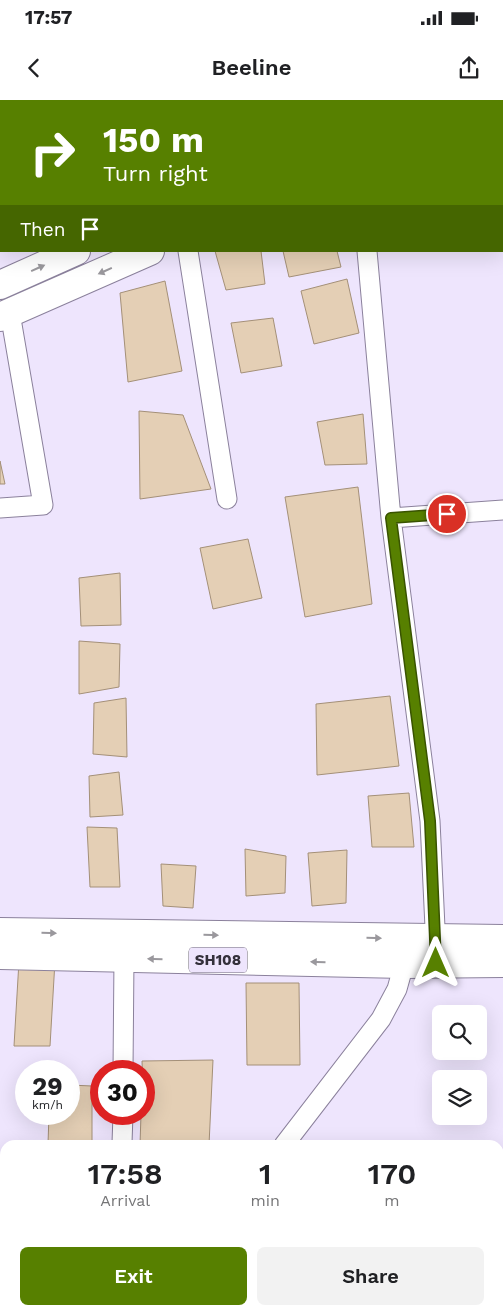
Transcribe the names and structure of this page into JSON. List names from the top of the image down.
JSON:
{
  "streets": {
    "main road": ["SH108"]
  },
  "page": {
    "status": "17:57",
    "header": "Beeline",
    "turn": ["150 m", "Turn right"],
    "then": "Then",
    "speed": "29 km/h",
    "limit": "30",
    "eta": [
      "17:58",
      "Arrival",
      "1",
      "min",
      "170",
      "m"
    ],
    "buttons": ["Exit", "Share"]
  }
}
